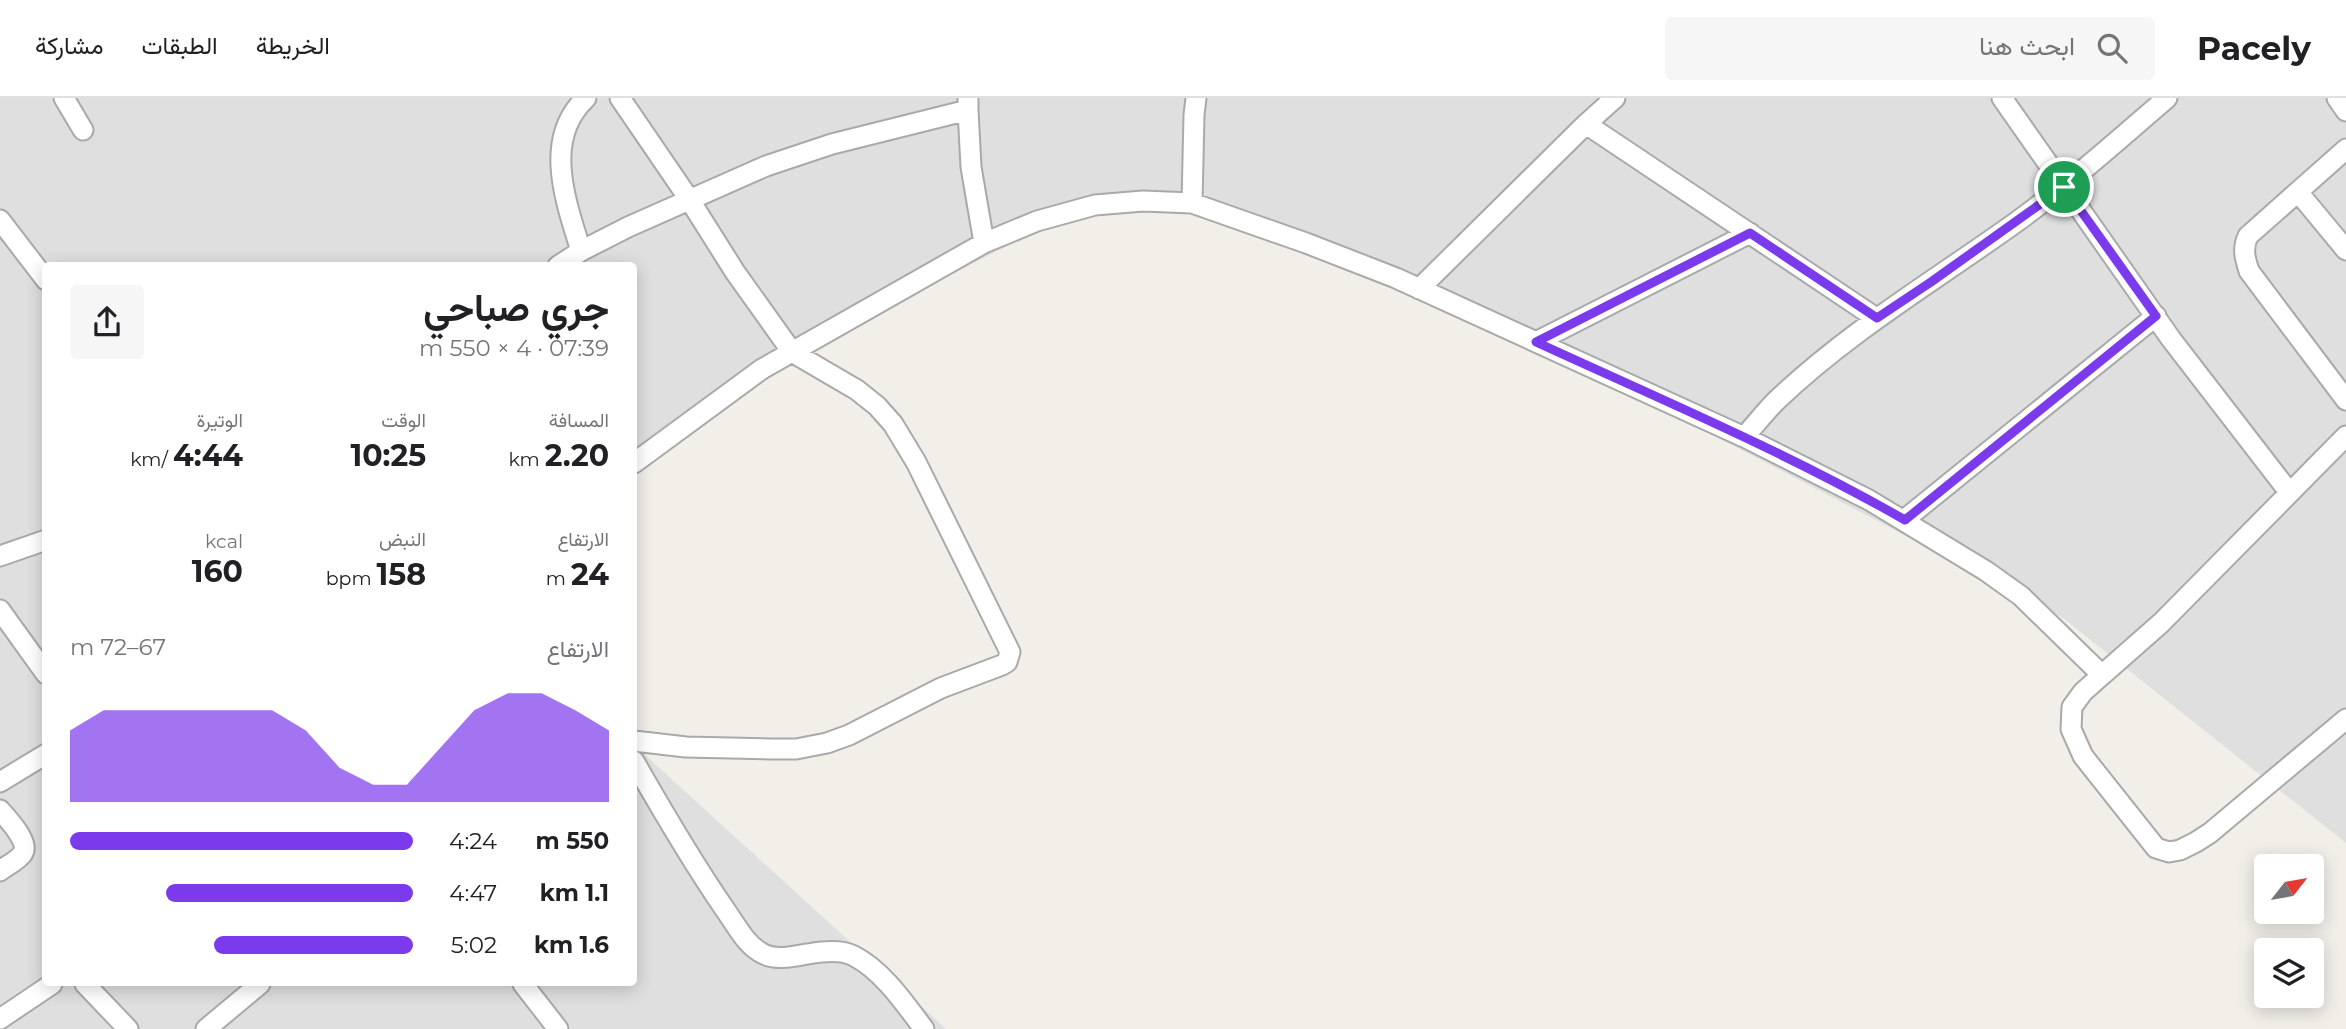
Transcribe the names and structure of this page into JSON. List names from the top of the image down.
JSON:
{
  "north": "top right",
  "page": {
    "header": "Pacely",
    "search": "ابحث هنا",
    "nav": ["الخريطة", "الطبقات", "مشاركة"],
    "heading": ["جري صباحي", "07:39 · 4 × 550 m"],
    "stats": [
      ["المسافة", "2.20 km"],
      ["الوقت", "10:25"],
      ["الوتيرة", "4:44 /km"],
      ["الارتفاع", "24 m"],
      ["النبض", "158 bpm"],
      ["kcal", "160"]
    ],
    "chart": ["الارتفاع", "67–72 m"],
    "list": [
      {
        "name": "550 m",
        "note": "4:24"
      },
      {
        "name": "1.1 km",
        "note": "4:47"
      },
      {
        "name": "1.6 km",
        "note": "5:02"
      }
    ]
  }
}
